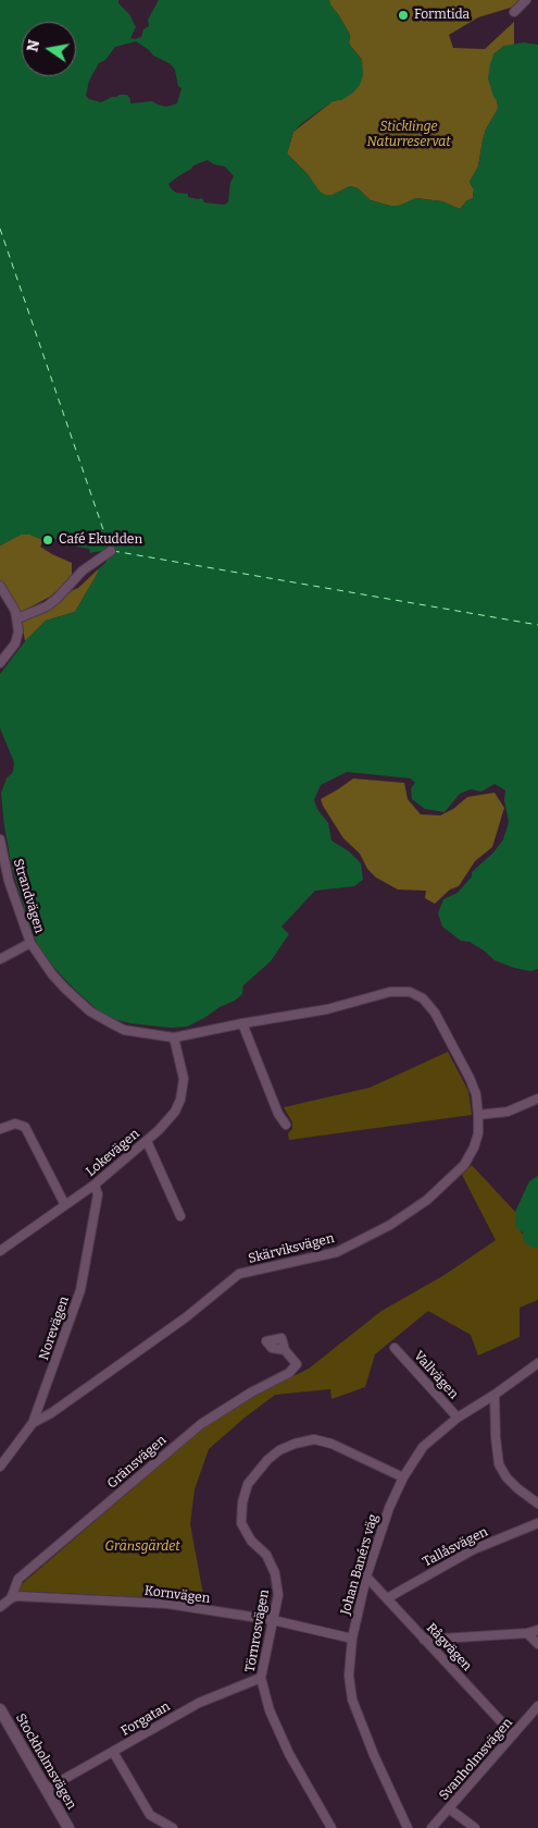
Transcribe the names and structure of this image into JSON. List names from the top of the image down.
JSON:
{
  "streets": {
    "street": [
      "Strandvägen",
      "Lokevägen",
      "Skärviksvägen",
      "Norevägen",
      "Vallvägen",
      "Gränsvägen",
      "Tallåsvägen",
      "Johan Banérs väg",
      "Kornvägen",
      "Törnrosvägen",
      "Rågvägen",
      "Forgatan",
      "Svanholmsvägen",
      "Stockholmsvägen"
    ]
  },
  "crossings": [
    ["Strandvägen", "Lokevägen"],
    ["Strandvägen", "Skärviksvägen"],
    ["Lokevägen", "Skärviksvägen"],
    ["Lokevägen", "Norevägen"],
    ["Skärviksvägen", "Norevägen"],
    ["Vallvägen", "Johan Banérs väg"],
    ["Gränsvägen", "Kornvägen"],
    ["Tallåsvägen", "Rågvägen"],
    ["Johan Banérs väg", "Kornvägen"],
    ["Johan Banérs väg", "Törnrosvägen"],
    ["Johan Banérs väg", "Rågvägen"],
    ["Kornvägen", "Törnrosvägen"],
    ["Törnrosvägen", "Forgatan"],
    ["Rågvägen", "Svanholmsvägen"],
    ["Forgatan", "Stockholmsvägen"]
  ],
  "parks": ["Sticklinge Naturreservat", "Gränsgärdet"],
  "places": ["Formtida", "Café Ekudden"],
  "north": "left"
}
